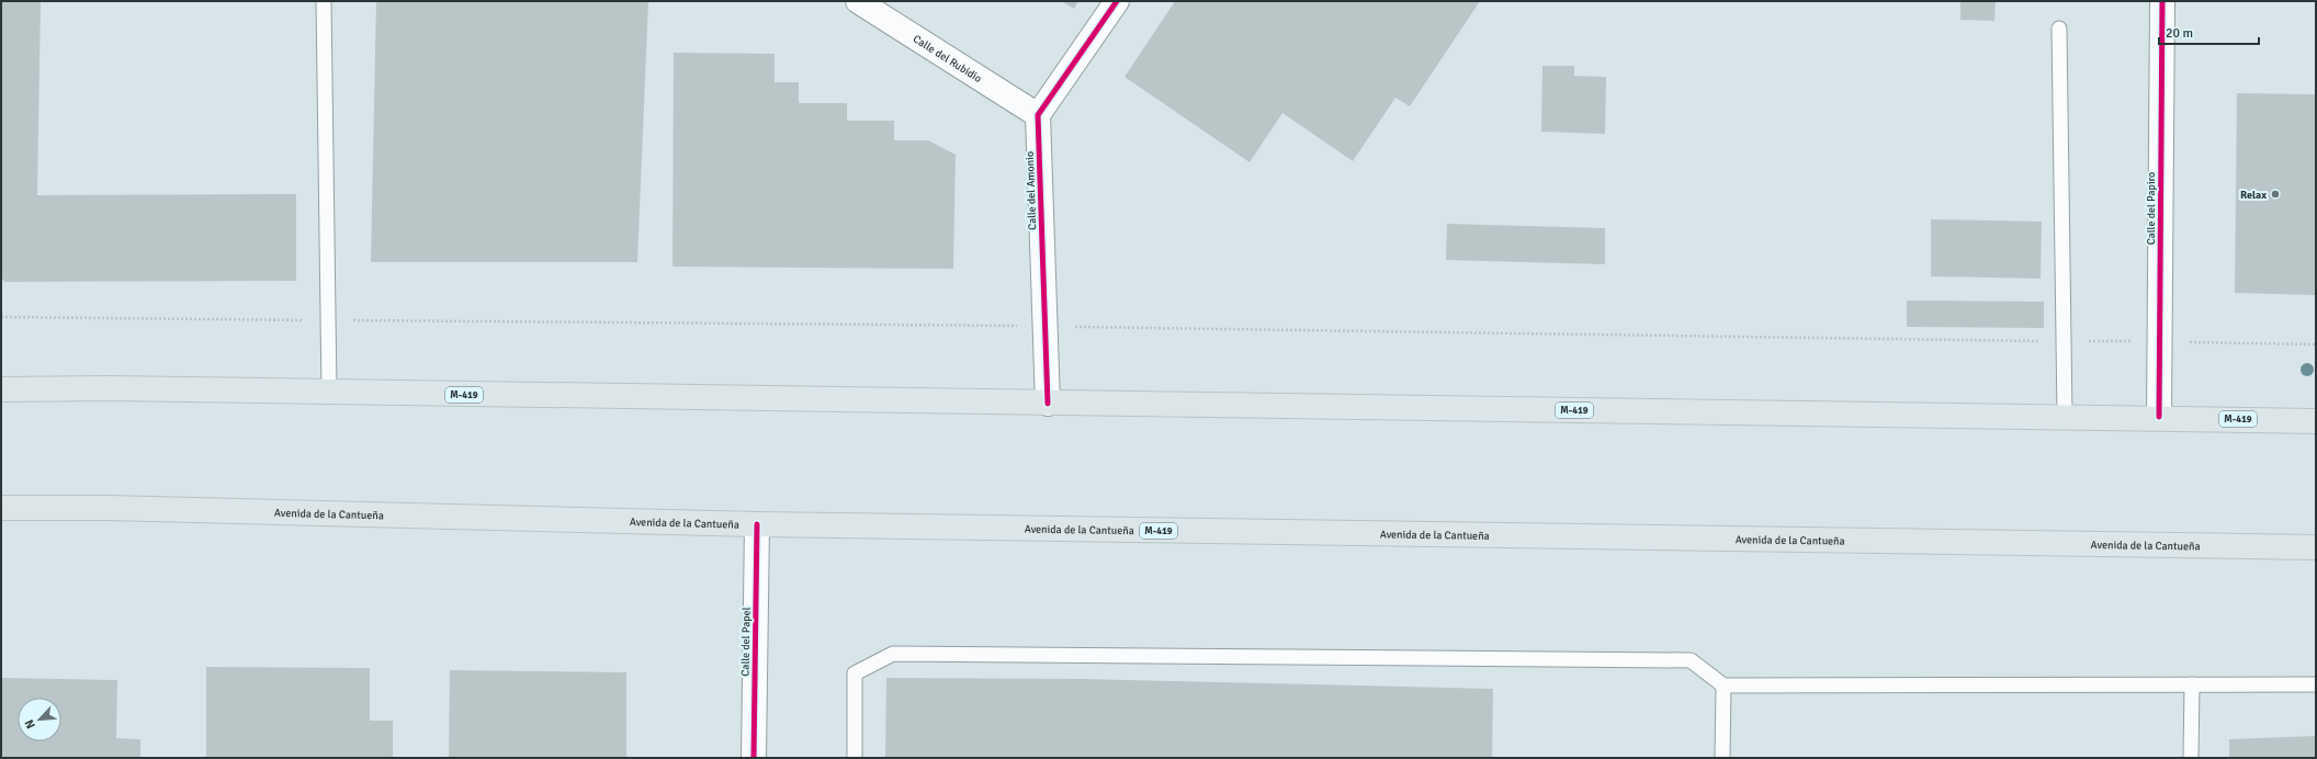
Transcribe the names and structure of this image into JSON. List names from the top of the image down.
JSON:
{
  "streets": {
    "main road": ["M-419", "Avenida de la Cantueña"],
    "street": [
      "Calle del Rubidio",
      "Calle del Amonio",
      "Calle del Papiro",
      "Calle del Papel"
    ]
  },
  "crossings": [
    ["Calle del Rubidio", "Calle del Amonio"],
    ["Calle del Amonio", "M-419"],
    ["Calle del Papiro", "M-419"],
    ["Avenida de la Cantueña", "Calle del Papel"]
  ],
  "places": ["Relax"],
  "scale_bar": "20 m",
  "north": "bottom left"
}
